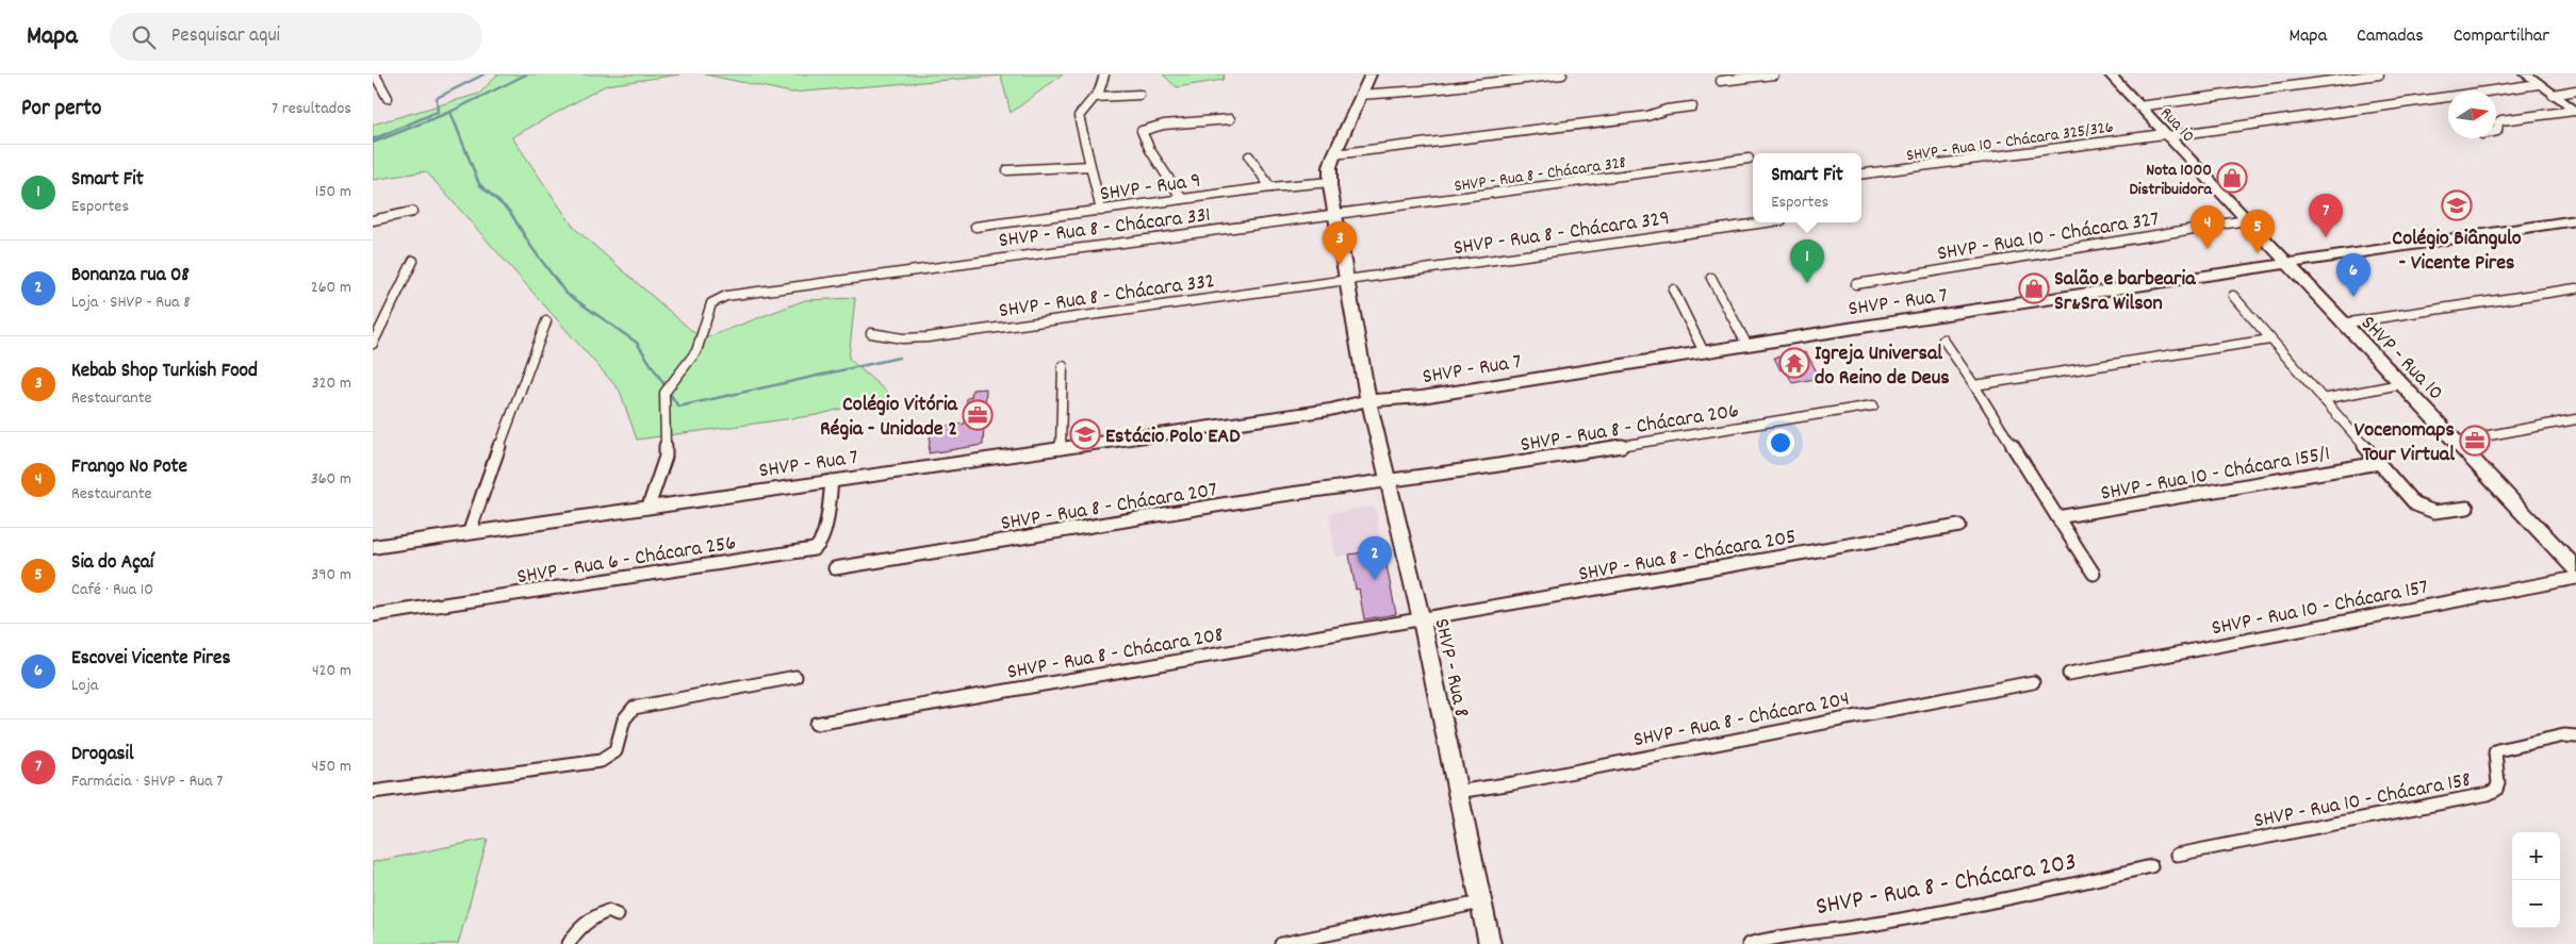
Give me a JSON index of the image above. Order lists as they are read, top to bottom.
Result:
{
  "streets": {
    "street": [
      "Rua 10",
      "SHVP - Rua 10 - Chácara 325/326",
      "SHVP - Rua 8 - Chácara 328",
      "SHVP - Rua 9",
      "SHVP - Rua 8 - Chácara 331",
      "SHVP - Rua 8 - Chácara 329",
      "SHVP - Rua 10 - Chácara 327",
      "SHVP - Rua 8 - Chácara 332",
      "SHVP - Rua 7",
      "SHVP - Rua 10",
      "SHVP - Rua 8 - Chácara 206",
      "SHVP - Rua 10 - Chácara 155/1",
      "SHVP - Rua 8 - Chácara 207",
      "SHVP - Rua 8 - Chácara 205",
      "SHVP - Rua 6 - Chácara 256",
      "SHVP - Rua 10 - Chácara 157",
      "SHVP - Rua 8 - Chácara 208",
      "SHVP - Rua 8",
      "SHVP - Rua 8 - Chácara 204",
      "SHVP - Rua 10 - Chácara 158",
      "SHVP - Rua 8 - Chácara 203"
    ]
  },
  "crossings": [
    ["Rua 10", "SHVP - Rua 10 - Chácara 325/326"],
    ["Rua 10", "SHVP - Rua 10 - Chácara 327"],
    ["Rua 10", "SHVP - Rua 7"],
    ["Rua 10", "SHVP - Rua 10"],
    ["SHVP - Rua 8 - Chácara 328", "SHVP - Rua 8 - Chácara 331"],
    ["SHVP - Rua 8 - Chácara 328", "SHVP - Rua 8"],
    ["SHVP - Rua 9", "SHVP - Rua 8"],
    ["SHVP - Rua 8 - Chácara 331", "SHVP - Rua 7"],
    ["SHVP - Rua 8 - Chácara 331", "SHVP - Rua 8"],
    ["SHVP - Rua 8 - Chácara 329", "SHVP - Rua 8 - Chácara 332"],
    ["SHVP - Rua 8 - Chácara 329", "SHVP - Rua 8"],
    ["SHVP - Rua 8 - Chácara 332", "SHVP - Rua 8"],
    ["SHVP - Rua 7", "SHVP - Rua 10"],
    ["SHVP - Rua 7", "SHVP - Rua 6 - Chácara 256"],
    ["SHVP - Rua 7", "SHVP - Rua 8"],
    ["SHVP - Rua 8 - Chácara 206", "SHVP - Rua 8 - Chácara 207"],
    ["SHVP - Rua 8 - Chácara 206", "SHVP - Rua 8"],
    ["SHVP - Rua 8 - Chácara 207", "SHVP - Rua 8"],
    ["SHVP - Rua 8 - Chácara 205", "SHVP - Rua 8 - Chácara 208"],
    ["SHVP - Rua 8 - Chácara 205", "SHVP - Rua 8"],
    ["SHVP - Rua 8 - Chácara 208", "SHVP - Rua 8"],
    ["SHVP - Rua 8", "SHVP - Rua 8 - Chácara 204"]
  ],
  "places": {
    "shop": ["Nota 1000 Distribuidora", "Salão e barbearia Sr&Sra Wilson"],
    "school or university": ["Colégio Biângulo - Vicente Pires", "Estácio Polo EAD"],
    "temple": ["Igreja Universal do Reino de Deus"],
    "office": ["Colégio Vitória Régia - Unidade 2", "Vocenomaps Tour Virtual"]
  },
  "north": "right",
  "page": {
    "header": "Mapa",
    "search": "Pesquisar aqui",
    "nav": ["Mapa", "Camadas", "Compartilhar"],
    "heading": ["Por perto", "7 resultados"],
    "list": [
      {
        "mark": "1",
        "name": "Smart Fit",
        "note": "Esportes",
        "value": "150 m"
      },
      {
        "mark": "2",
        "name": "Bonanza rua 08",
        "note": "Loja · SHVP - Rua 8",
        "value": "260 m"
      },
      {
        "mark": "3",
        "name": "Kebab Shop Turkish Food",
        "note": "Restaurante",
        "value": "320 m"
      },
      {
        "mark": "4",
        "name": "Frango No Pote",
        "note": "Restaurante",
        "value": "360 m"
      },
      {
        "mark": "5",
        "name": "Sia do Açaí",
        "note": "Café · Rua 10",
        "value": "390 m"
      },
      {
        "mark": "6",
        "name": "Escovei Vicente Pires",
        "note": "Loja",
        "value": "420 m"
      },
      {
        "mark": "7",
        "name": "Drogasil",
        "note": "Farmácia · SHVP - Rua 7",
        "value": "450 m"
      }
    ],
    "popup": ["Smart Fit", "Esportes"],
    "pins": [
      "7",
      "4",
      "5",
      "3",
      "1",
      "6",
      "2"
    ],
    "map_buttons": ["+", "−"]
  }
}
